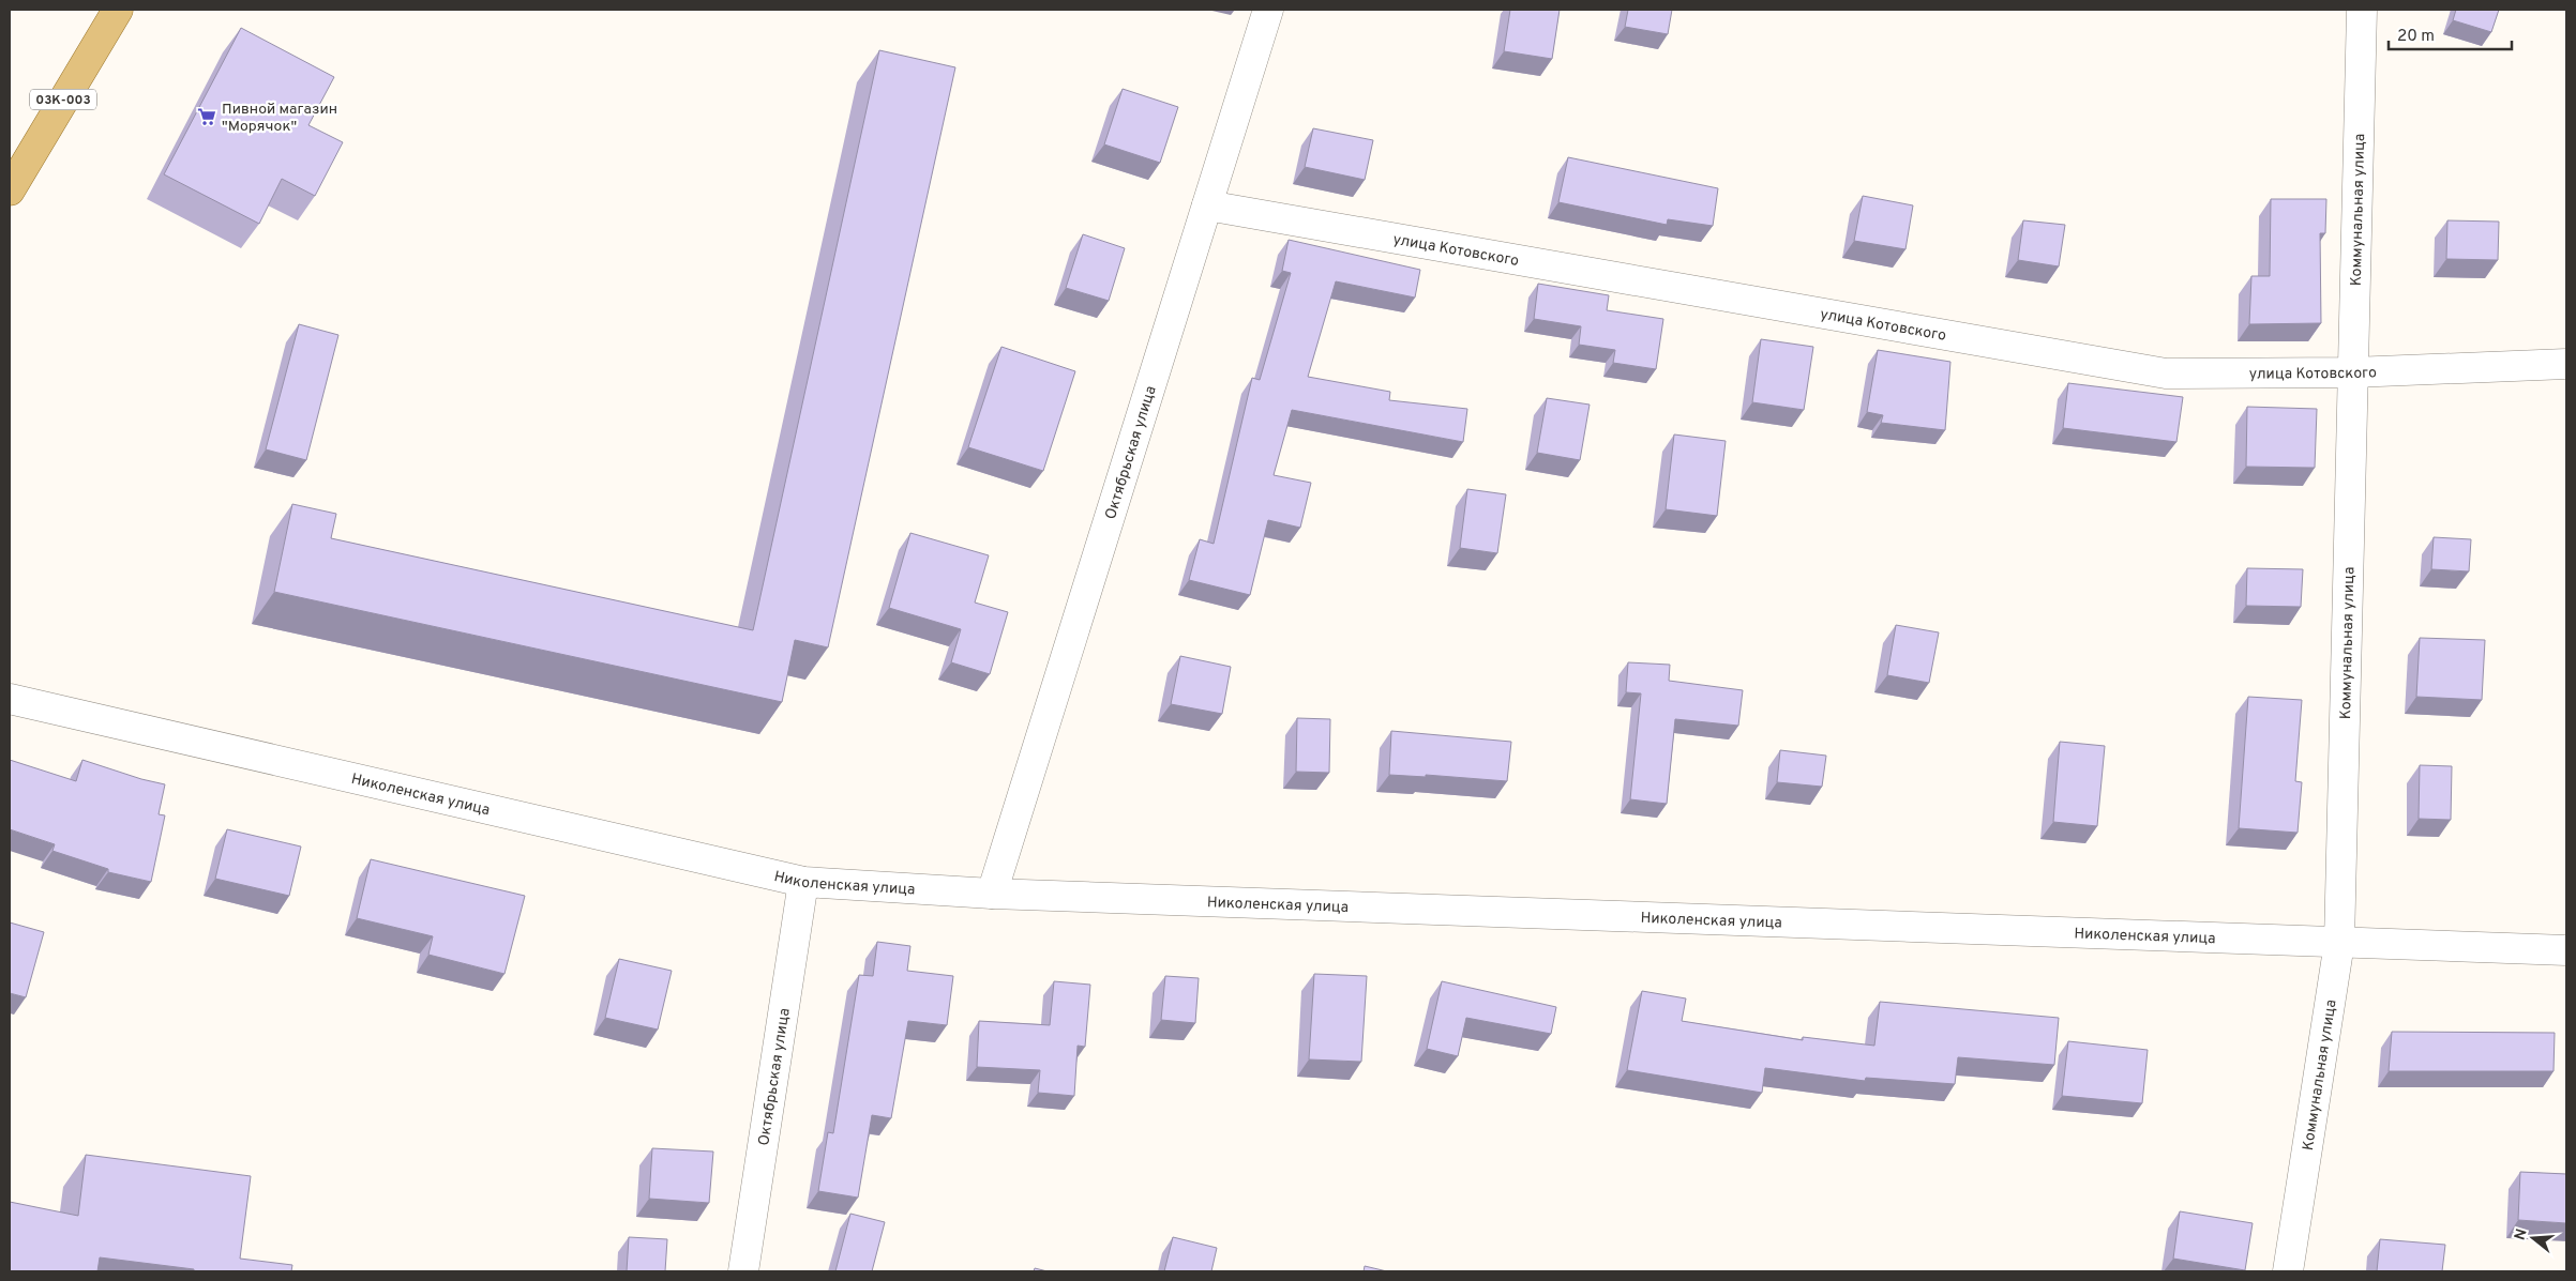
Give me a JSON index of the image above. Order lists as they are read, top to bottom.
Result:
{
  "streets": {
    "main road": ["03К-003"],
    "street": [
      "Коммунальная улица",
      "улица Котовского",
      "Октябрьская улица",
      "Николенская улица"
    ]
  },
  "crossings": [
    ["Коммунальная улица", "улица Котовского"],
    ["Коммунальная улица", "Николенская улица"],
    ["улица Котовского", "Октябрьская улица"],
    ["Октябрьская улица", "Николенская улица"]
  ],
  "places": {
    "supermarket": ["Пивной магазин \"Морячок\""]
  },
  "scale_bar": "20 m",
  "north": "left"
}
